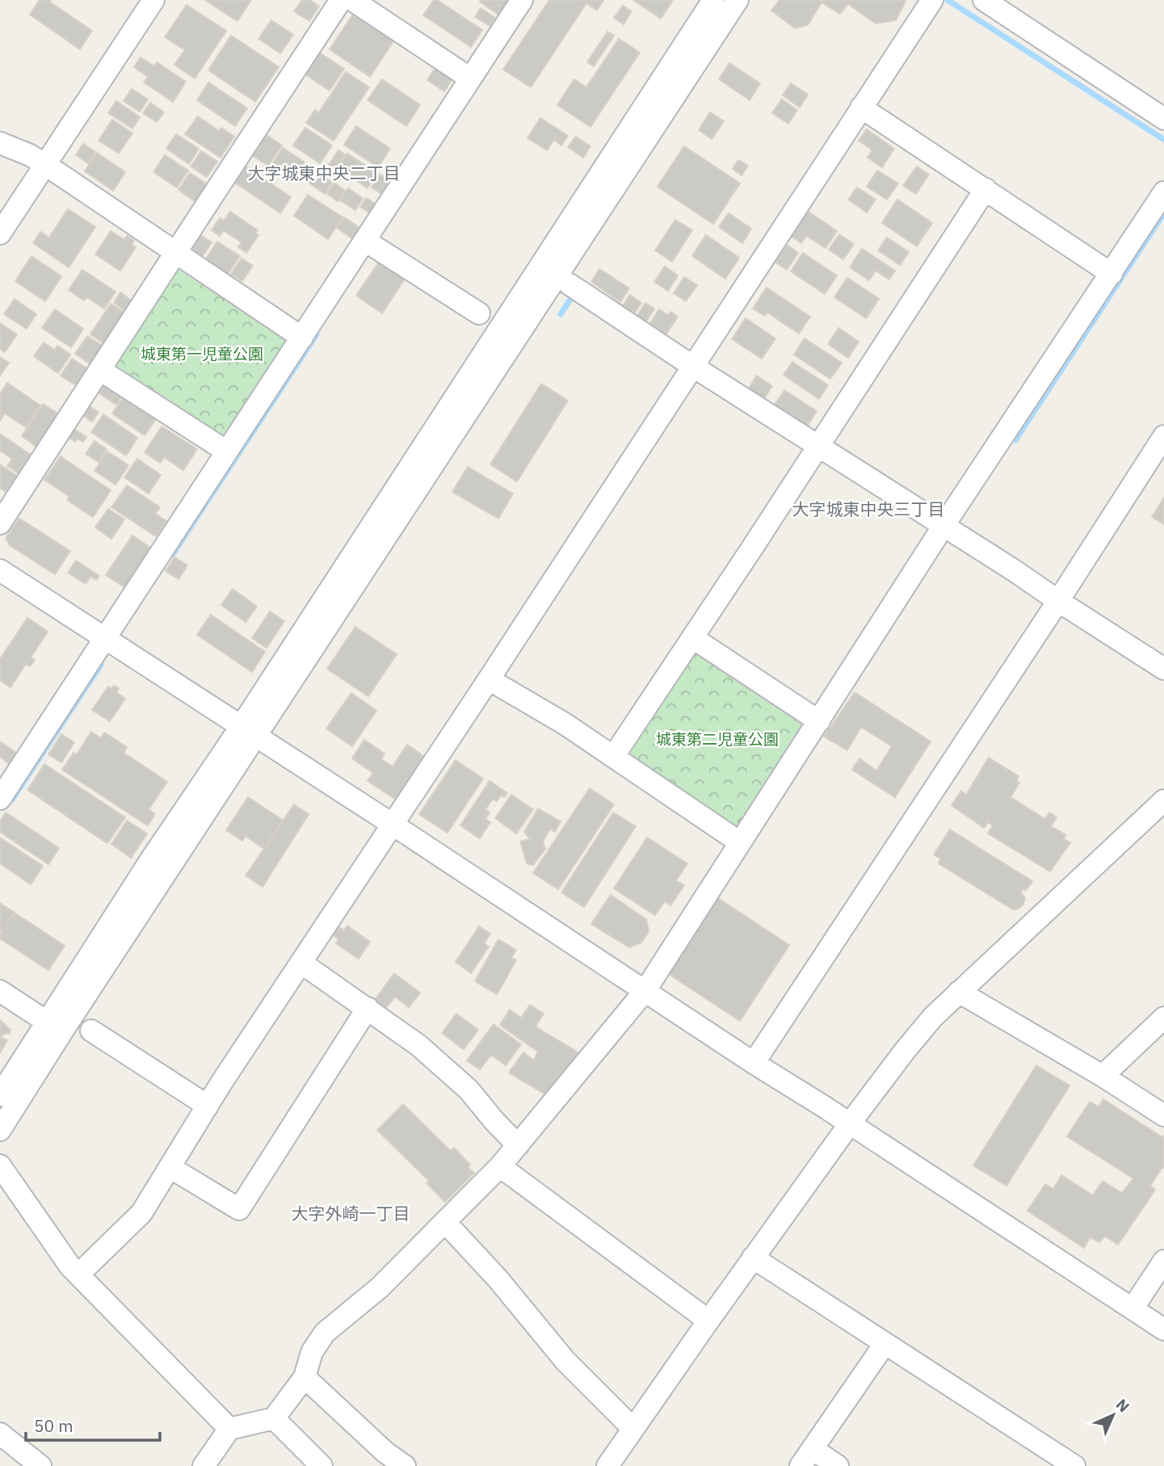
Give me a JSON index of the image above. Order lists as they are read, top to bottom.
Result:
{
  "districts": ["大字城東中央二丁目", "大字城東中央三丁目", "大字外崎一丁目"],
  "parks": ["城東第一児童公園", "城東第二児童公園"],
  "scale_bar": "50 m",
  "north": "top right"
}
